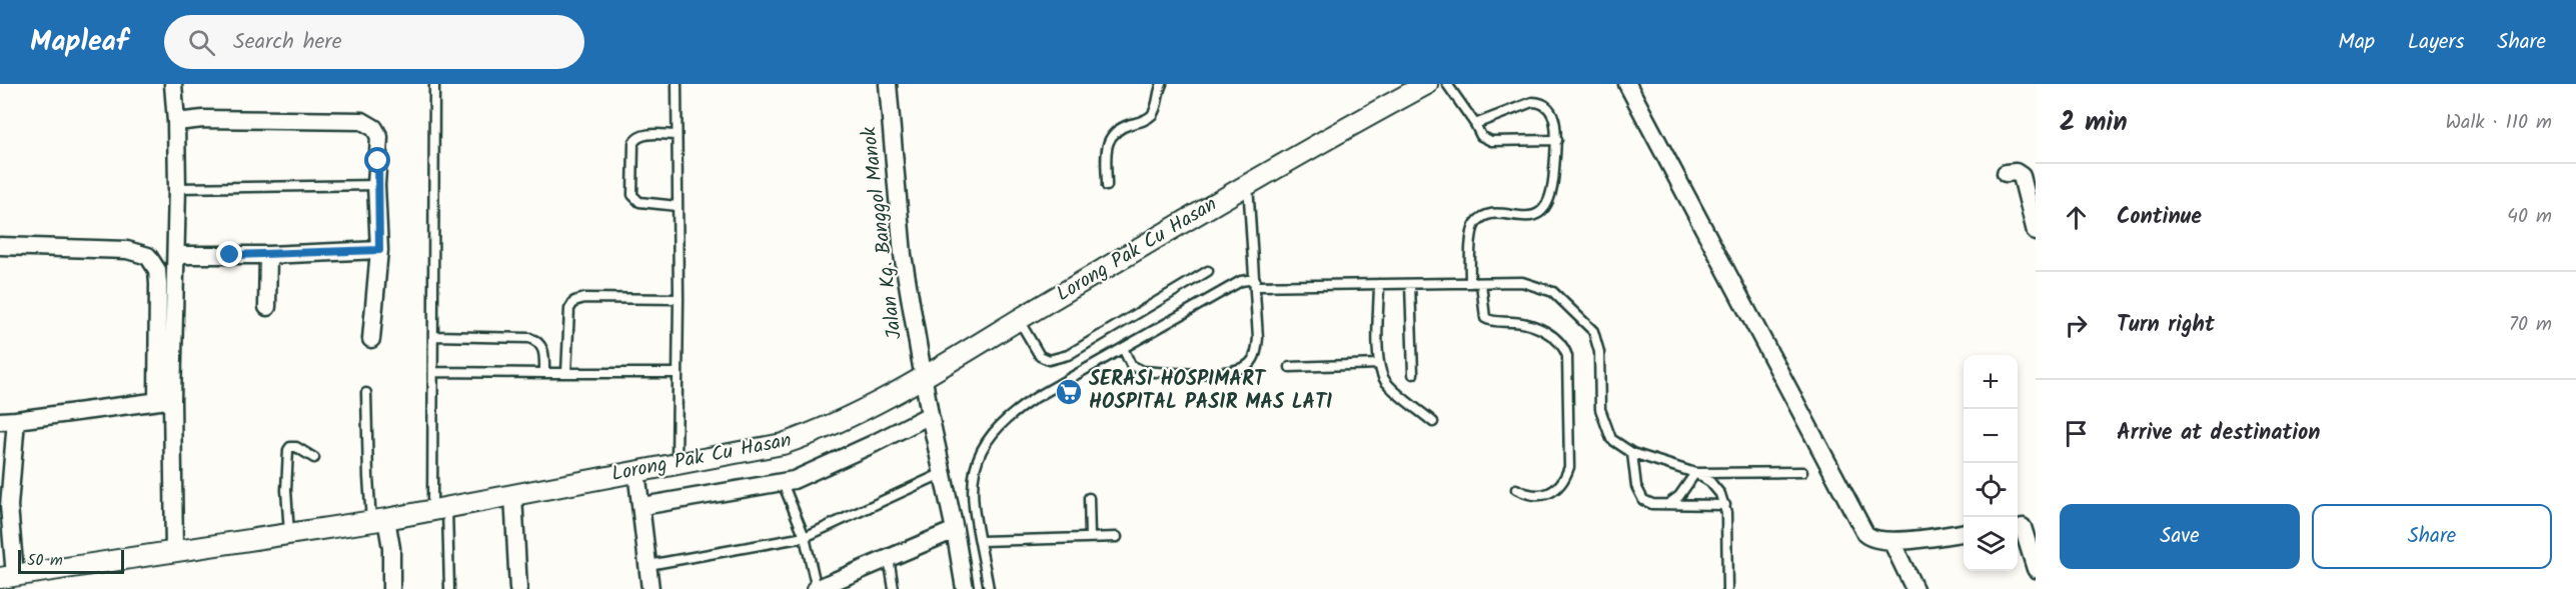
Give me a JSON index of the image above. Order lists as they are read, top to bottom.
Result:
{
  "streets": {
    "street": ["Jalan Kg. Banggol Manok", "Lorong Pak Cu Hasan"]
  },
  "crossings": [
    ["Jalan Kg. Banggol Manok", "Lorong Pak Cu Hasan"]
  ],
  "places": {
    "supermarket": ["SERASI HOSPIMART HOSPITAL PASIR MAS LATI"]
  },
  "scale_bar": "50 m",
  "page": {
    "header": "Mapleaf",
    "search": "Search here",
    "nav": ["Map", "Layers", "Share"],
    "heading": ["2 min", "Walk · 110 m"],
    "list": [
      ["Continue", "40 m"],
      ["Turn right", "70 m"],
      "Arrive at destination"
    ],
    "map_buttons": ["+", "−"],
    "buttons": ["Save", "Share"],
    "scale": "50 m"
  }
}
